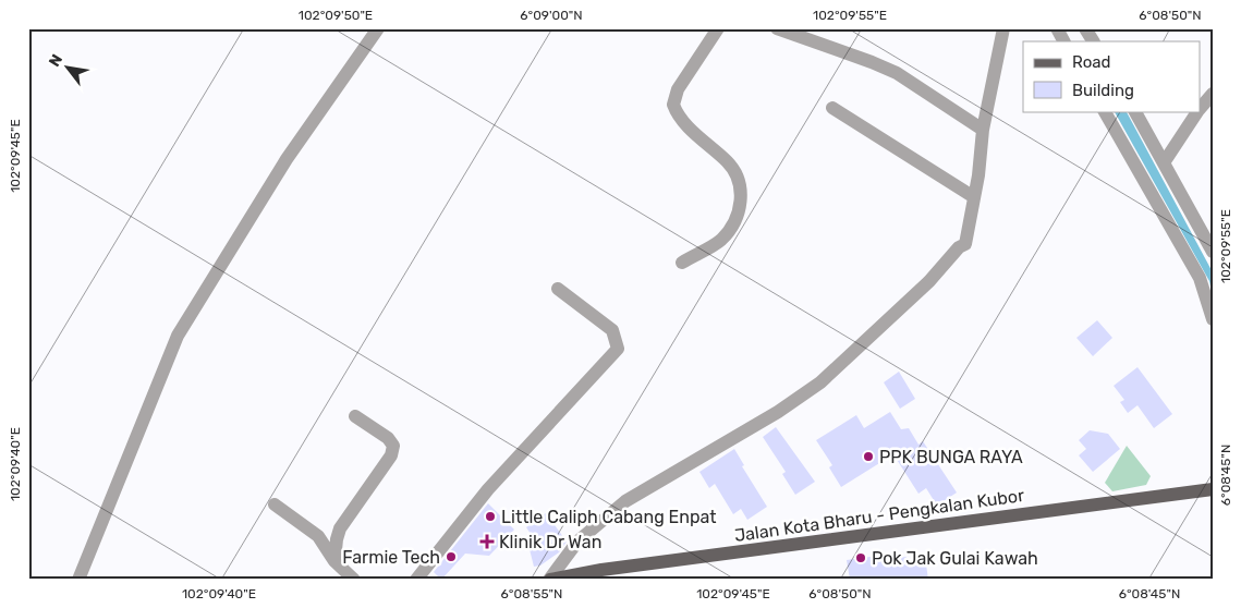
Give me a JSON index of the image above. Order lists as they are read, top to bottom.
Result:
{
  "streets": {
    "main road": ["Jalan Kota Bharu - Pengkalan Kubor"]
  },
  "places": {
    "other": [
      "PPK BUNGA RAYA",
      "Little Caliph Cabang Enpat",
      "Farmie Tech",
      "Pok Jak Gulai Kawah"
    ],
    "health": ["Klinik Dr Wan"]
  },
  "legend": ["Road", "Building"],
  "north": "top left",
  "coordinates": [
    "102°09'50\"E",
    "6°09'00\"N",
    "102°09'55\"E",
    "6°08'50\"N",
    "102°09'45\"E",
    "102°09'40\"E",
    "6°08'45\"N",
    "6°08'55\"N"
  ]
}
